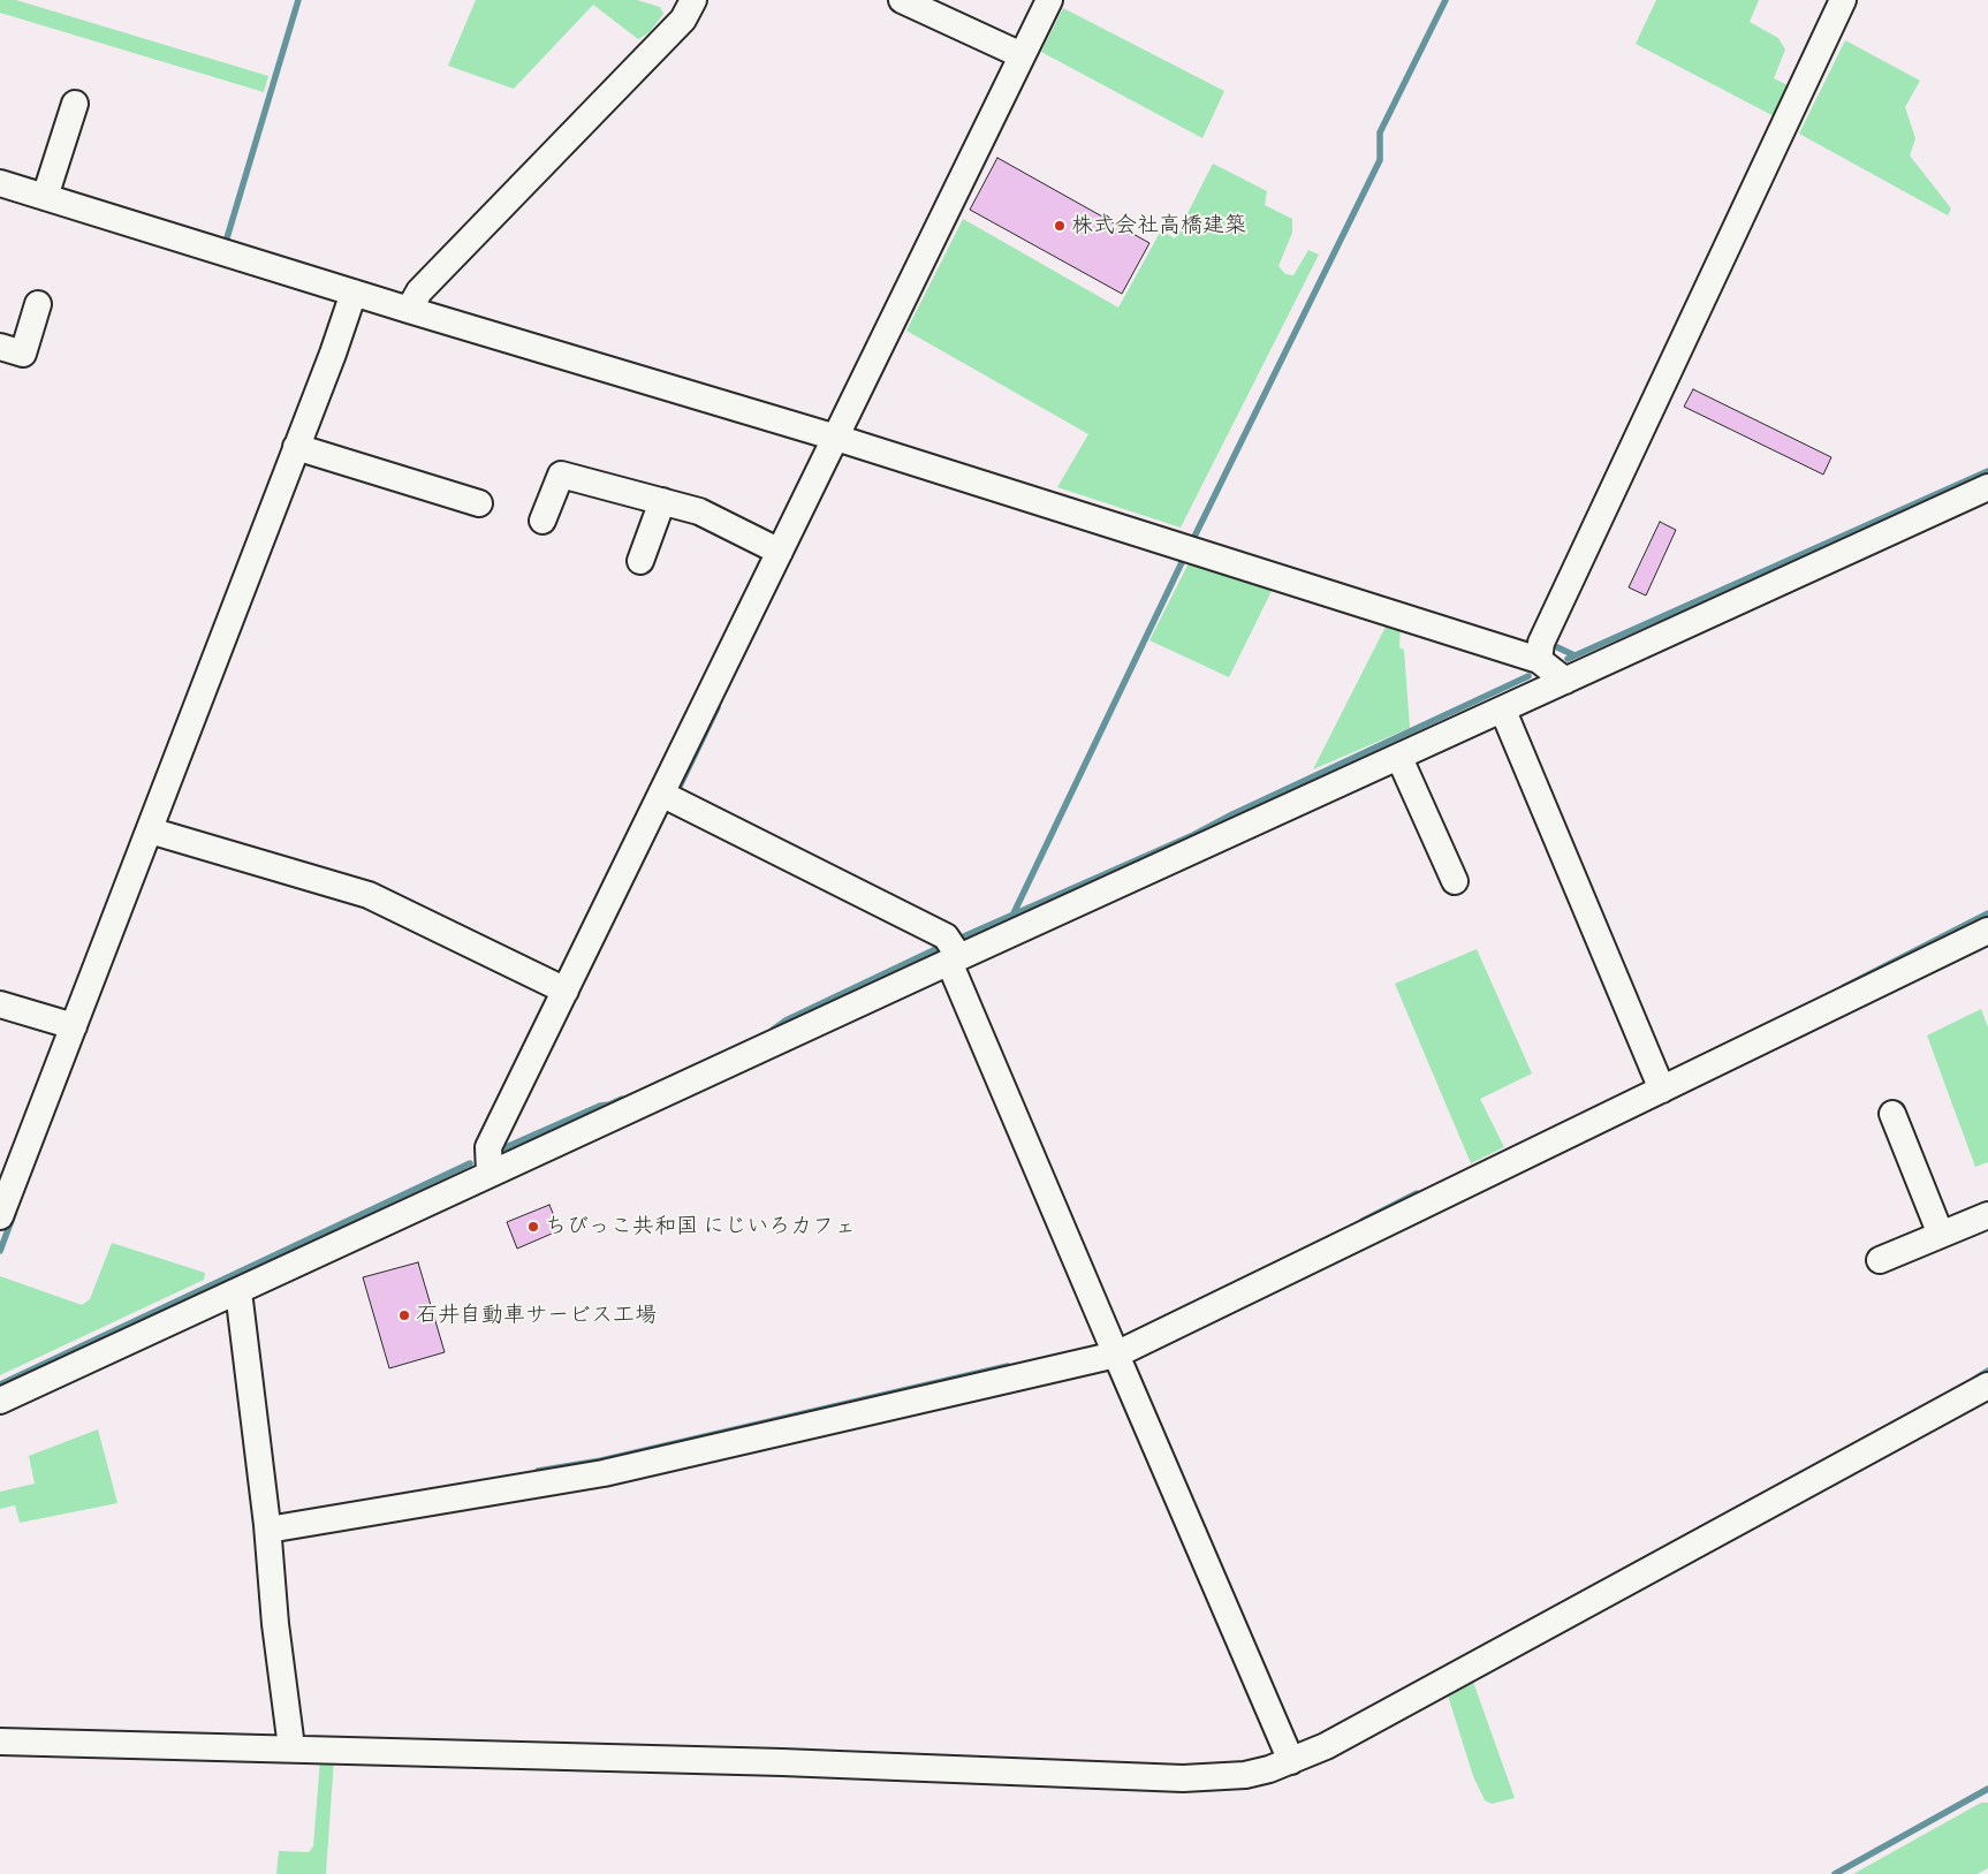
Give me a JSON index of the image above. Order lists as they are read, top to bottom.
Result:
{
  "places": ["株式会社高橋建築", "ちびっこ共和国 にじいろカフェ", "石井自動車サービス工場"]
}
